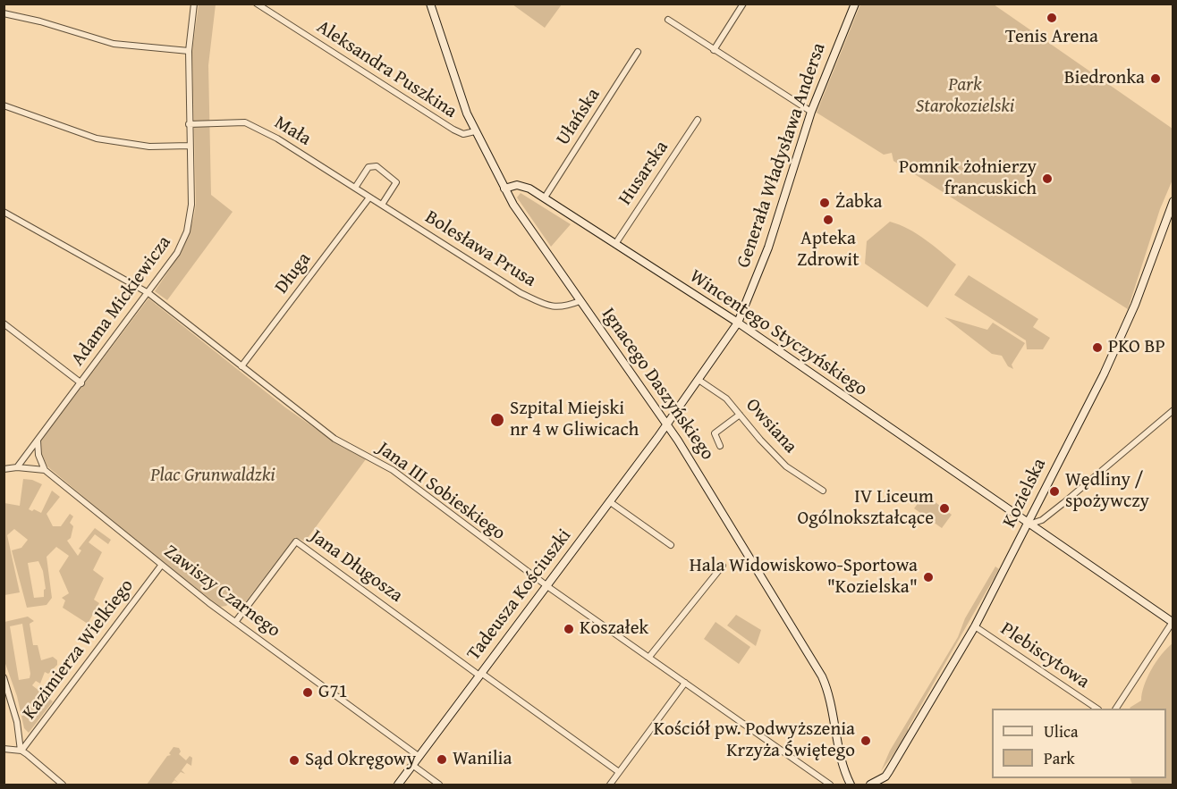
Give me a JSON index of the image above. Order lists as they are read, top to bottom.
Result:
{
  "streets": {
    "street": [
      "Aleksandra Puszkina",
      "Ułańska",
      "Mała",
      "Generała Władysława Andersa",
      "Husarska",
      "Bolesława Prusa",
      "Długa",
      "Adama Mickiewicza",
      "Wincentego Styczyńskiego",
      "Ignacego Daszyńskiego",
      "Owsiana",
      "Jana III Sobieskiego",
      "Kozielska",
      "Jana Długosza",
      "Zawiszy Czarnego",
      "Tadeusza Kościuszki",
      "Kazimierza Wielkiego",
      "Plebiscytowa"
    ]
  },
  "crossings": [
    ["Aleksandra Puszkina", "Ignacego Daszyńskiego"],
    ["Ułańska", "Wincentego Styczyńskiego"],
    ["Mała", "Bolesława Prusa"],
    ["Mała", "Długa"],
    ["Mała", "Adama Mickiewicza"],
    ["Generała Władysława Andersa", "Wincentego Styczyńskiego"],
    ["Generała Władysława Andersa", "Ignacego Daszyńskiego"],
    ["Generała Władysława Andersa", "Owsiana"],
    ["Generała Władysława Andersa", "Tadeusza Kościuszki"],
    ["Husarska", "Wincentego Styczyńskiego"],
    ["Bolesława Prusa", "Długa"],
    ["Bolesława Prusa", "Ignacego Daszyńskiego"],
    ["Długa", "Jana III Sobieskiego"],
    ["Adama Mickiewicza", "Jana III Sobieskiego"],
    ["Wincentego Styczyńskiego", "Ignacego Daszyńskiego"],
    ["Wincentego Styczyńskiego", "Kozielska"],
    ["Ignacego Daszyńskiego", "Tadeusza Kościuszki"],
    ["Jana III Sobieskiego", "Tadeusza Kościuszki"],
    ["Kozielska", "Plebiscytowa"],
    ["Jana Długosza", "Zawiszy Czarnego"],
    ["Jana Długosza", "Tadeusza Kościuszki"],
    ["Zawiszy Czarnego", "Tadeusza Kościuszki"],
    ["Zawiszy Czarnego", "Kazimierza Wielkiego"]
  ],
  "parks": ["Park Starokozielski", "Plac Grunwaldzki"],
  "places": [
    "Tenis Arena",
    "Biedronka",
    "Pomnik żołnierzy francuskich",
    "Żabka",
    "Apteka Zdrowit",
    "PKO BP",
    "Szpital Miejski nr 4 w Gliwicach",
    "Wędliny / spożywczy",
    "IV Liceum Ogólnokształcące",
    "Hala Widowiskowo-Sportowa \"Kozielska\"",
    "Koszałek",
    "G71",
    "Kościół pw. Podwyższenia Krzyża Świętego",
    "Wanilia",
    "Sąd Okręgowy"
  ],
  "legend": ["Ulica", "Park"]
}
